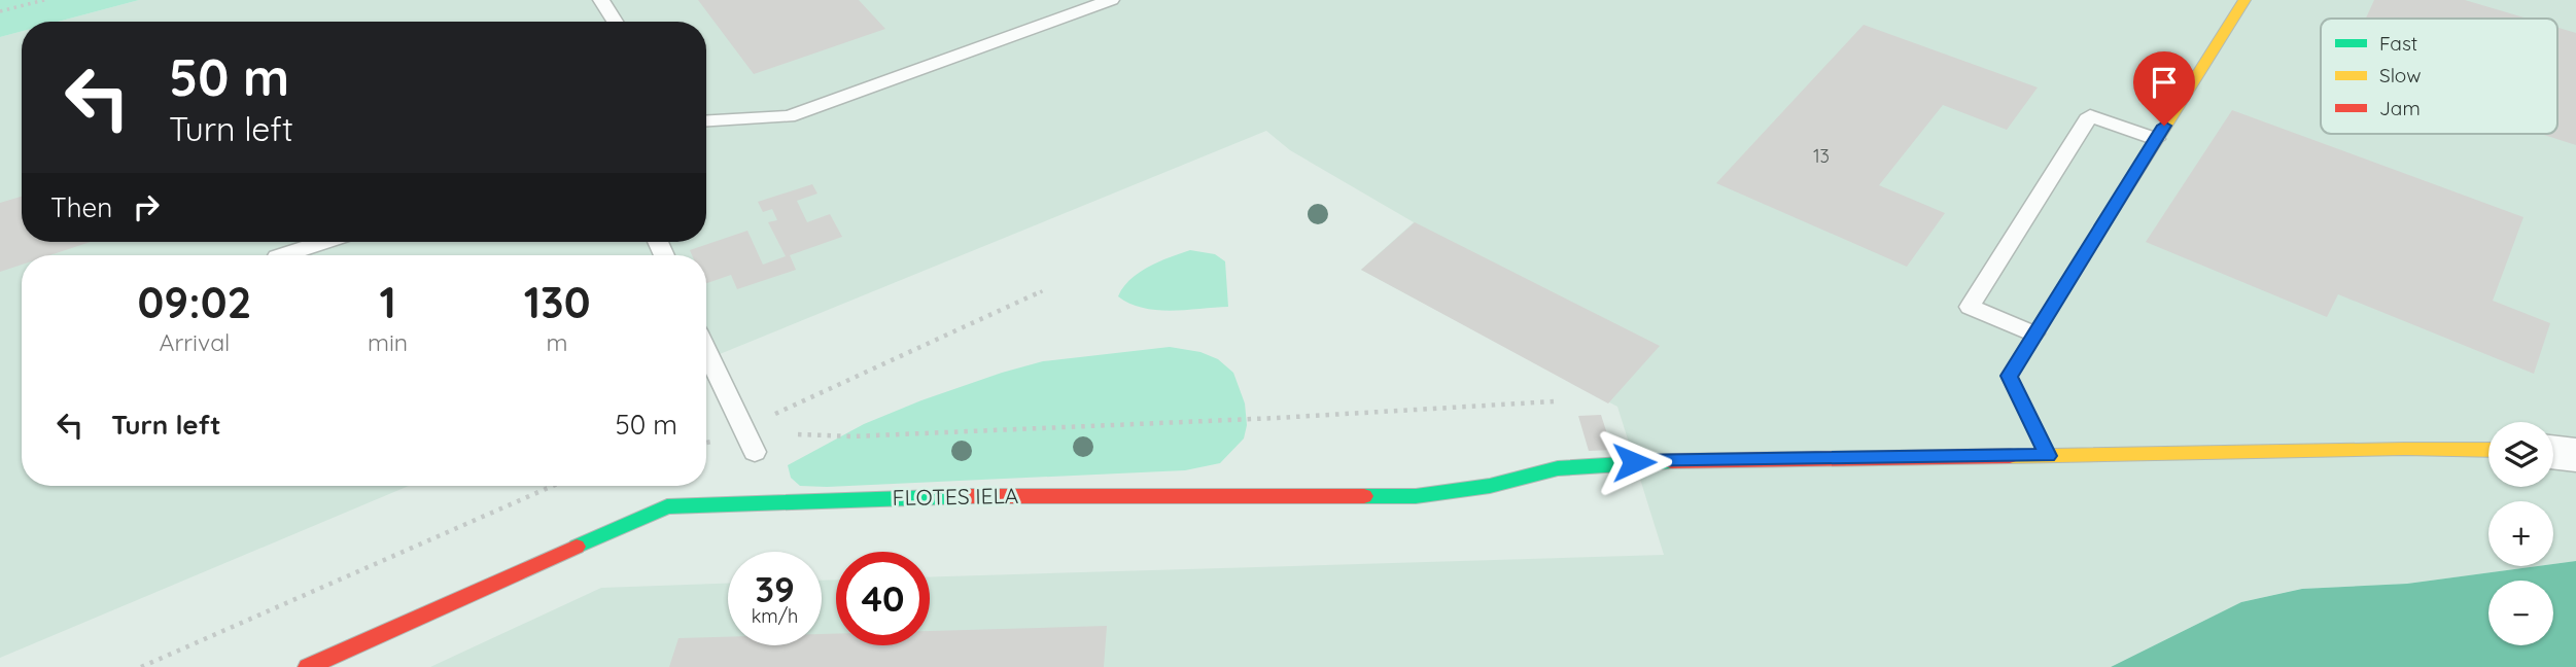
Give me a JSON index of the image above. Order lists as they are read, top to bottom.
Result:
{
  "streets": {
    "street": ["FLOTES IELA"]
  },
  "house_numbers": ["13"],
  "legend": ["Fast", "Slow", "Jam"],
  "page": {
    "turn": ["50 m", "Turn left"],
    "then": "Then",
    "eta": [
      "09:02",
      "Arrival",
      "1",
      "min",
      "130",
      "m"
    ],
    "list": [
      {
        "name": "Turn left",
        "value": "50 m"
      }
    ],
    "map_buttons": ["+", "−"],
    "speed": "39 km/h",
    "limit": "40"
  }
}
